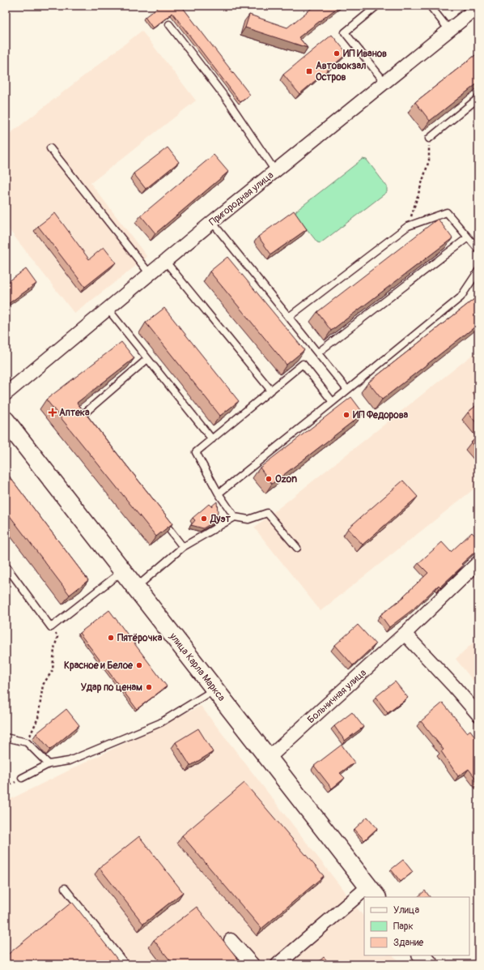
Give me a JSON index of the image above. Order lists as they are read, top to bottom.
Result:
{
  "streets": {
    "main road": ["улица Карла Маркса"],
    "street": ["Пригородная улица", "Больничная улица"]
  },
  "crossings": [
    ["улица Карла Маркса", "Больничная улица"]
  ],
  "places": {
    "other": [
      "ИП Иванов",
      "ИП Федорова",
      "Ozon",
      "Дуэт",
      "Пятёрочка",
      "Красное и Белое",
      "Удар по ценам"
    ],
    "transit": ["Автовокзал Остров"],
    "health": ["Аптека"]
  },
  "legend": ["Улица", "Парк", "Здание"]
}
